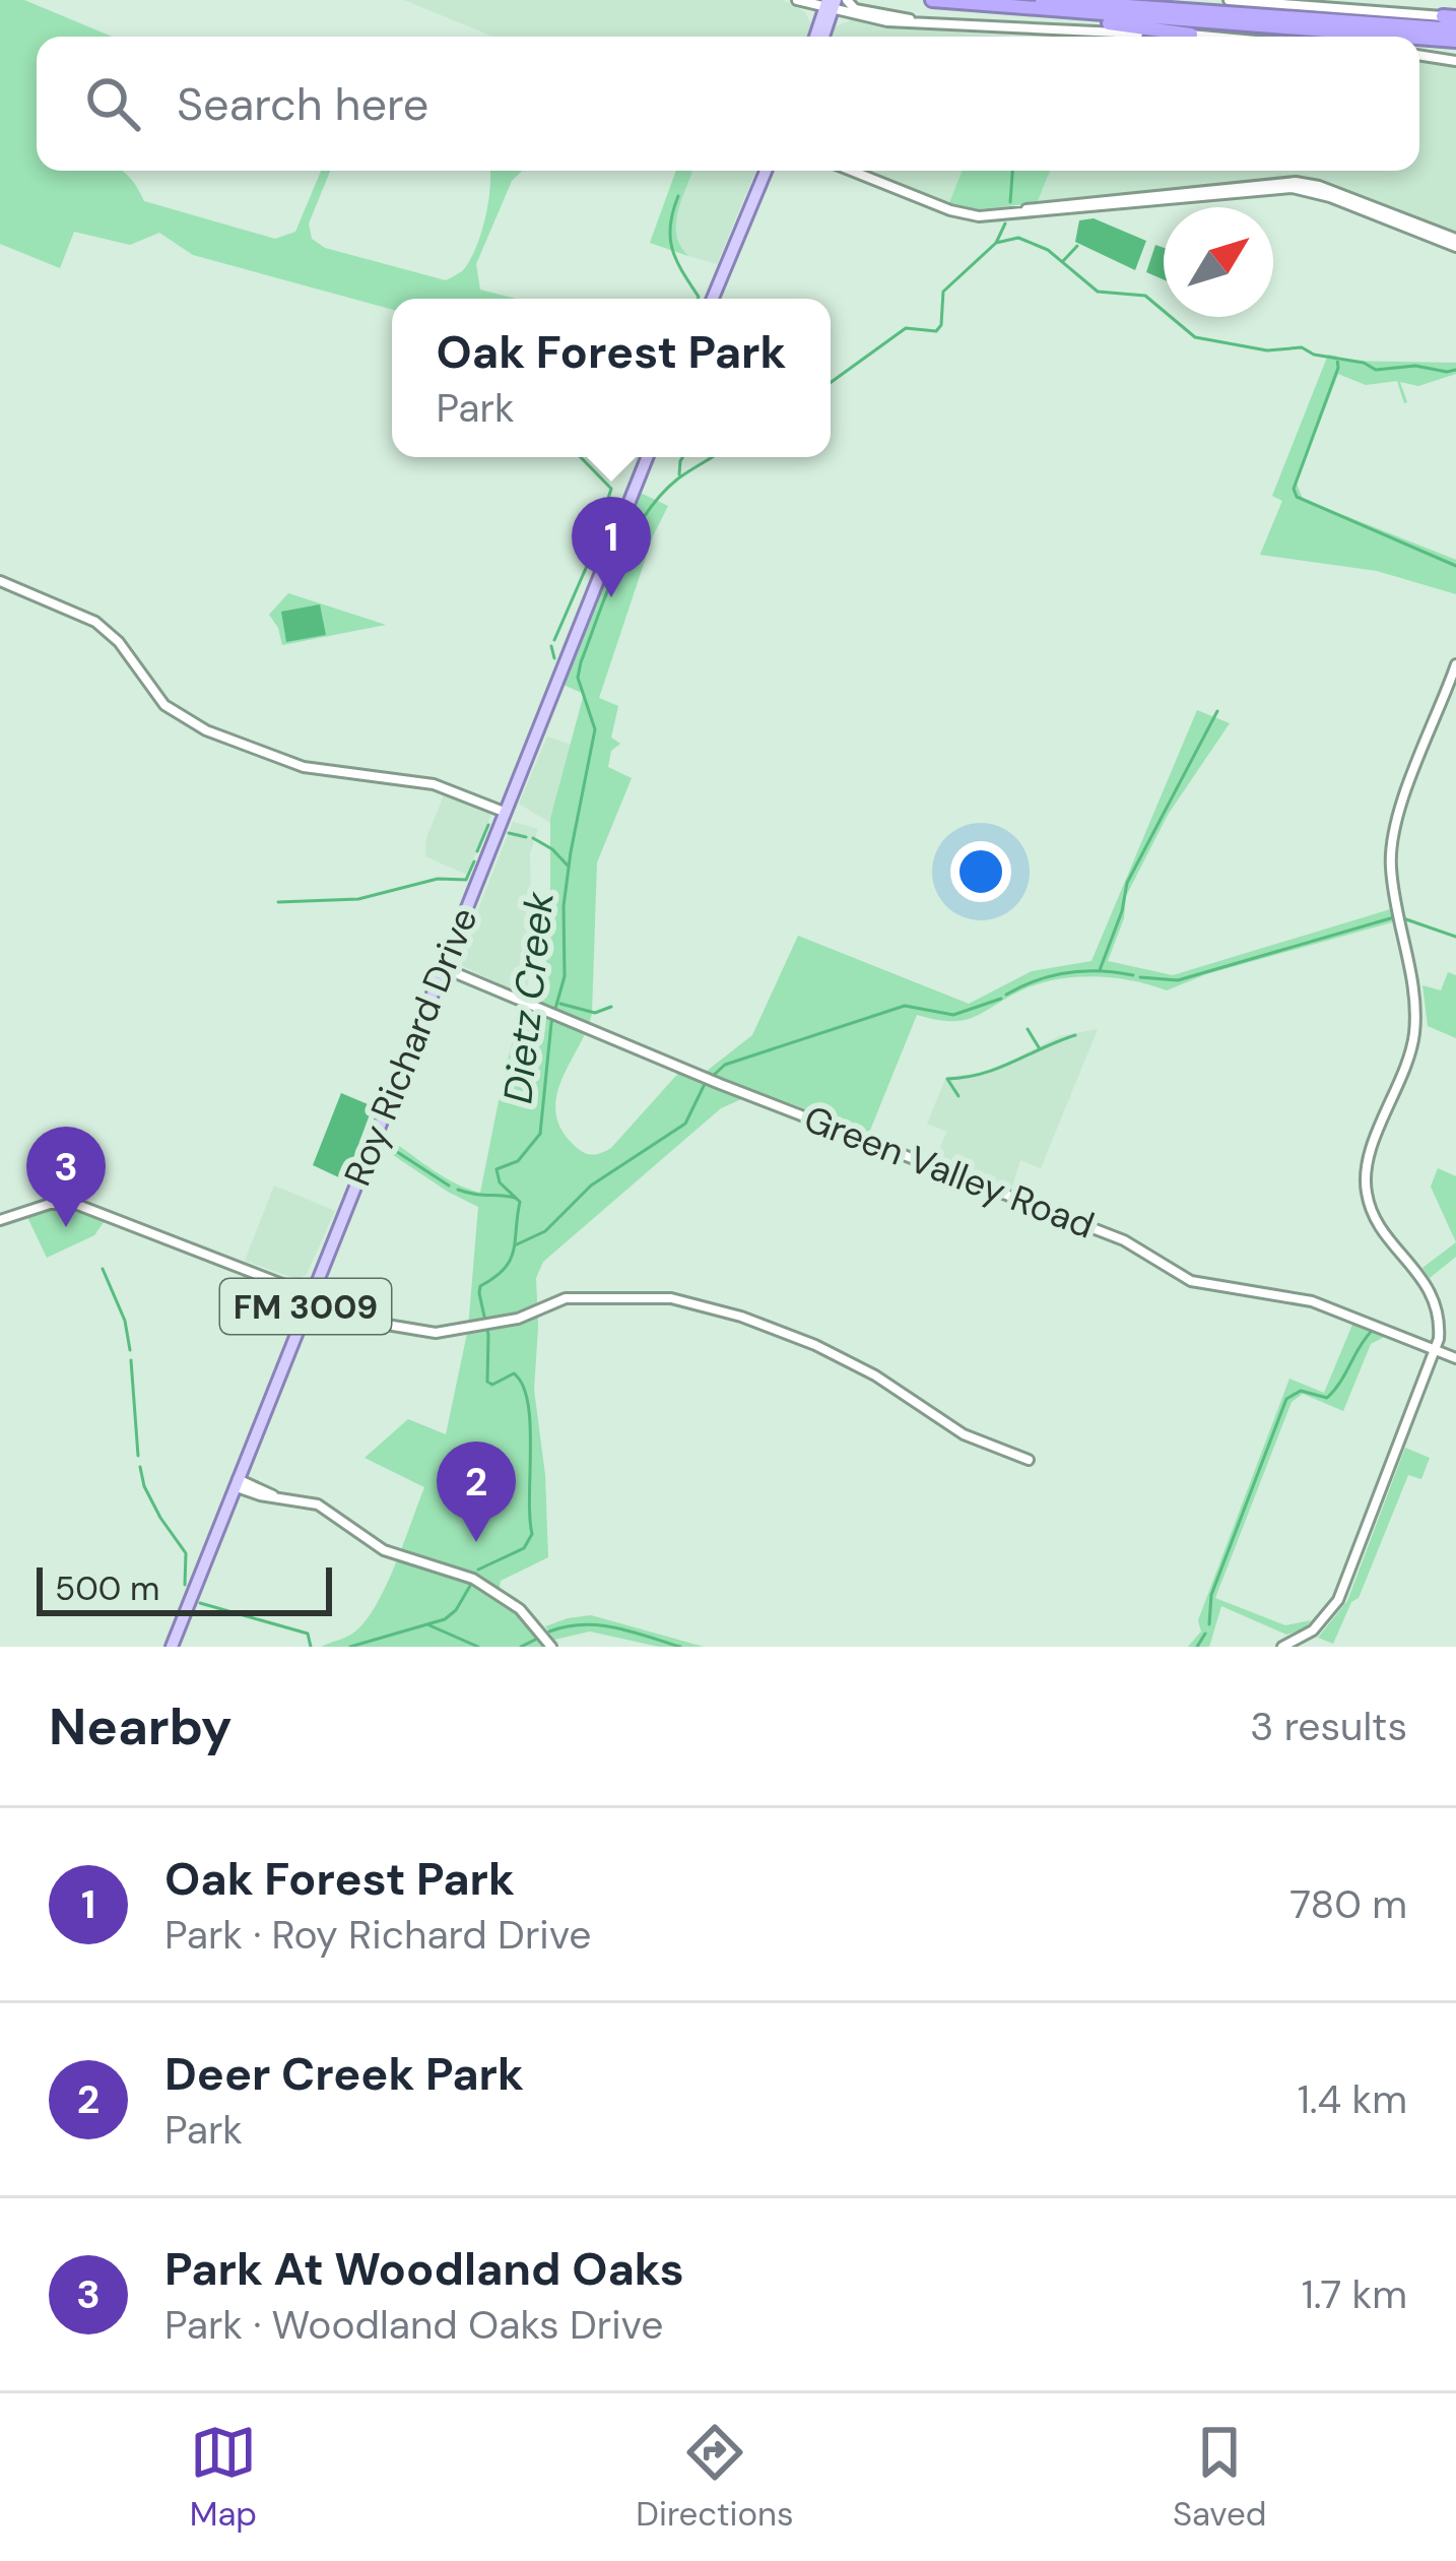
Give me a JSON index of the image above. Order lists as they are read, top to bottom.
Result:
{
  "streets": {
    "main road": ["Roy Richard Drive", "FM 3009"],
    "street": ["Green Valley Road"]
  },
  "crossings": [
    ["Roy Richard Drive", "Green Valley Road"]
  ],
  "water": ["Dietz Creek"],
  "scale_bar": "500 m",
  "north": "top right",
  "page": {
    "search": "Search here",
    "popup": ["Oak Forest Park", "Park"],
    "pins": ["1", "3", "2"],
    "scale": "500 m",
    "heading": ["Nearby", "3 results"],
    "list": [
      {
        "mark": "1",
        "name": "Oak Forest Park",
        "note": "Park · Roy Richard Drive",
        "value": "780 m"
      },
      {
        "mark": "2",
        "name": "Deer Creek Park",
        "note": "Park",
        "value": "1.4 km"
      },
      {
        "mark": "3",
        "name": "Park At Woodland Oaks",
        "note": "Park · Woodland Oaks Drive",
        "value": "1.7 km"
      }
    ],
    "nav": ["Map", "Directions", "Saved"]
  }
}
